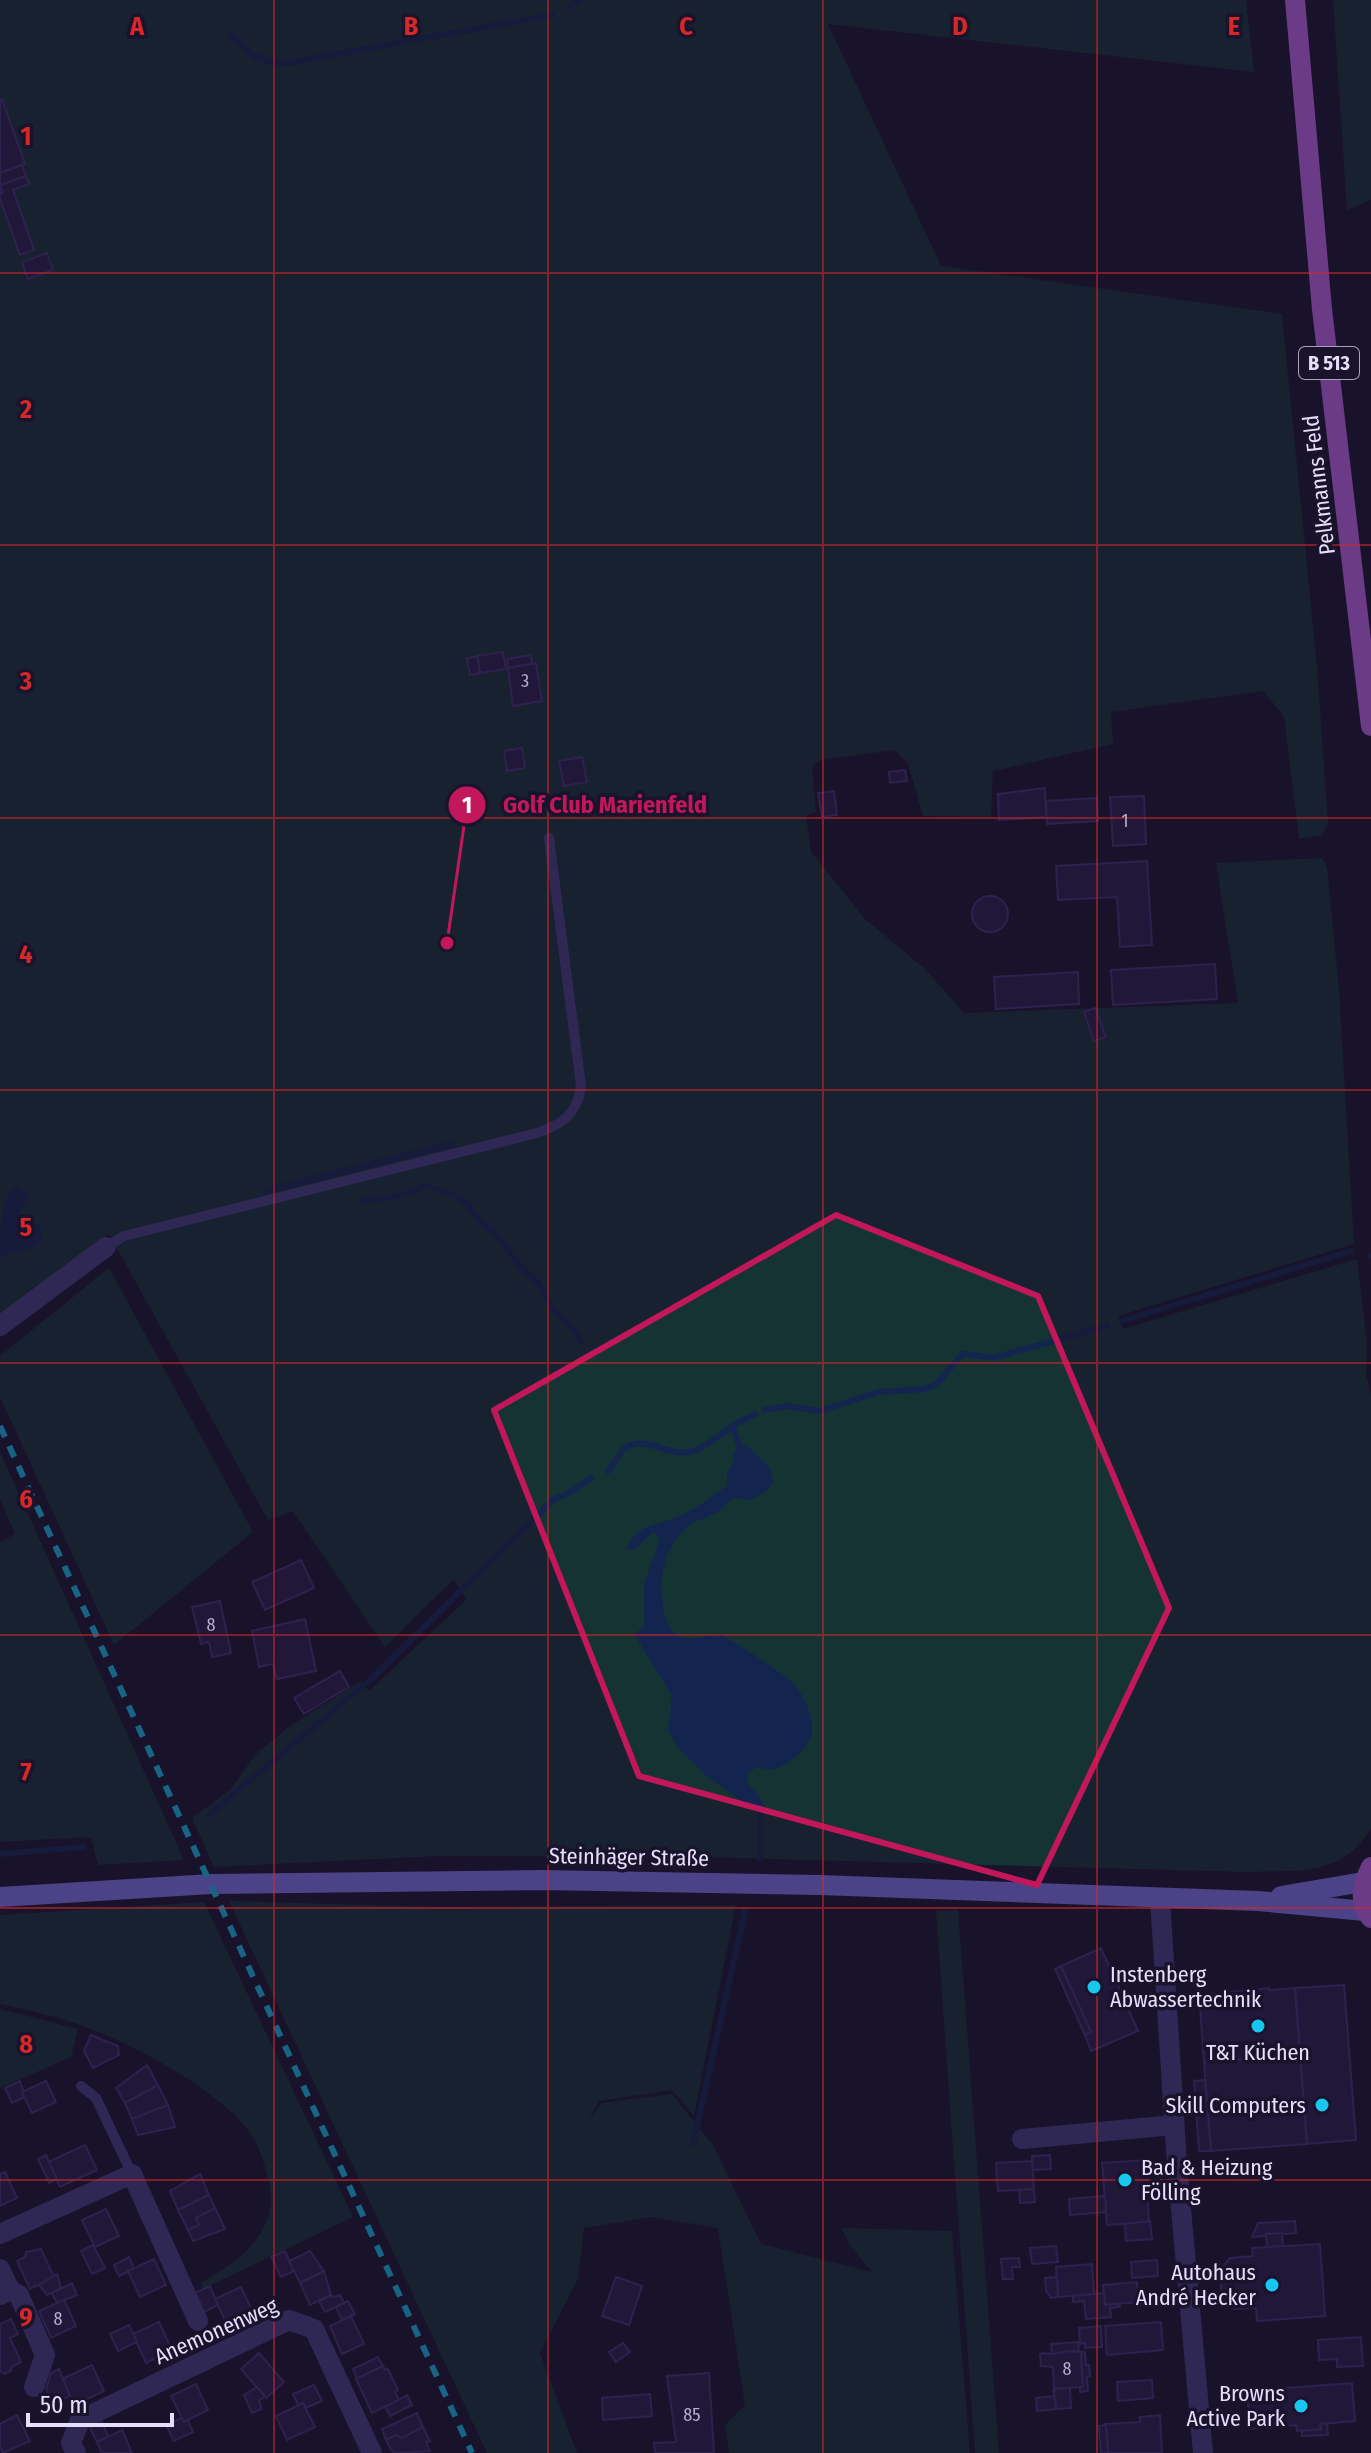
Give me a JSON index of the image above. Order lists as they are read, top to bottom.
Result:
{
  "streets": {
    "main road": ["B 513", "Pelkmanns Feld", "Steinhäger Straße"],
    "street": ["Anemonenweg"]
  },
  "places": [
    "Golf Club Marienfeld",
    "Instenberg Abwassertechnik",
    "T&T Küchen",
    "Skill Computers",
    "Bad & Heizung Fölling",
    "Autohaus André Hecker",
    "Browns Active Park"
  ],
  "house_numbers": [
    "3",
    "1",
    "8",
    "8",
    "8",
    "85"
  ],
  "scale_bar": "50 m",
  "grid": {
    "columns": [
      "A",
      "B",
      "C",
      "D",
      "E"
    ],
    "rows": [
      "1",
      "2",
      "3",
      "4",
      "5",
      "6",
      "7",
      "8",
      "9"
    ]
  }
}
